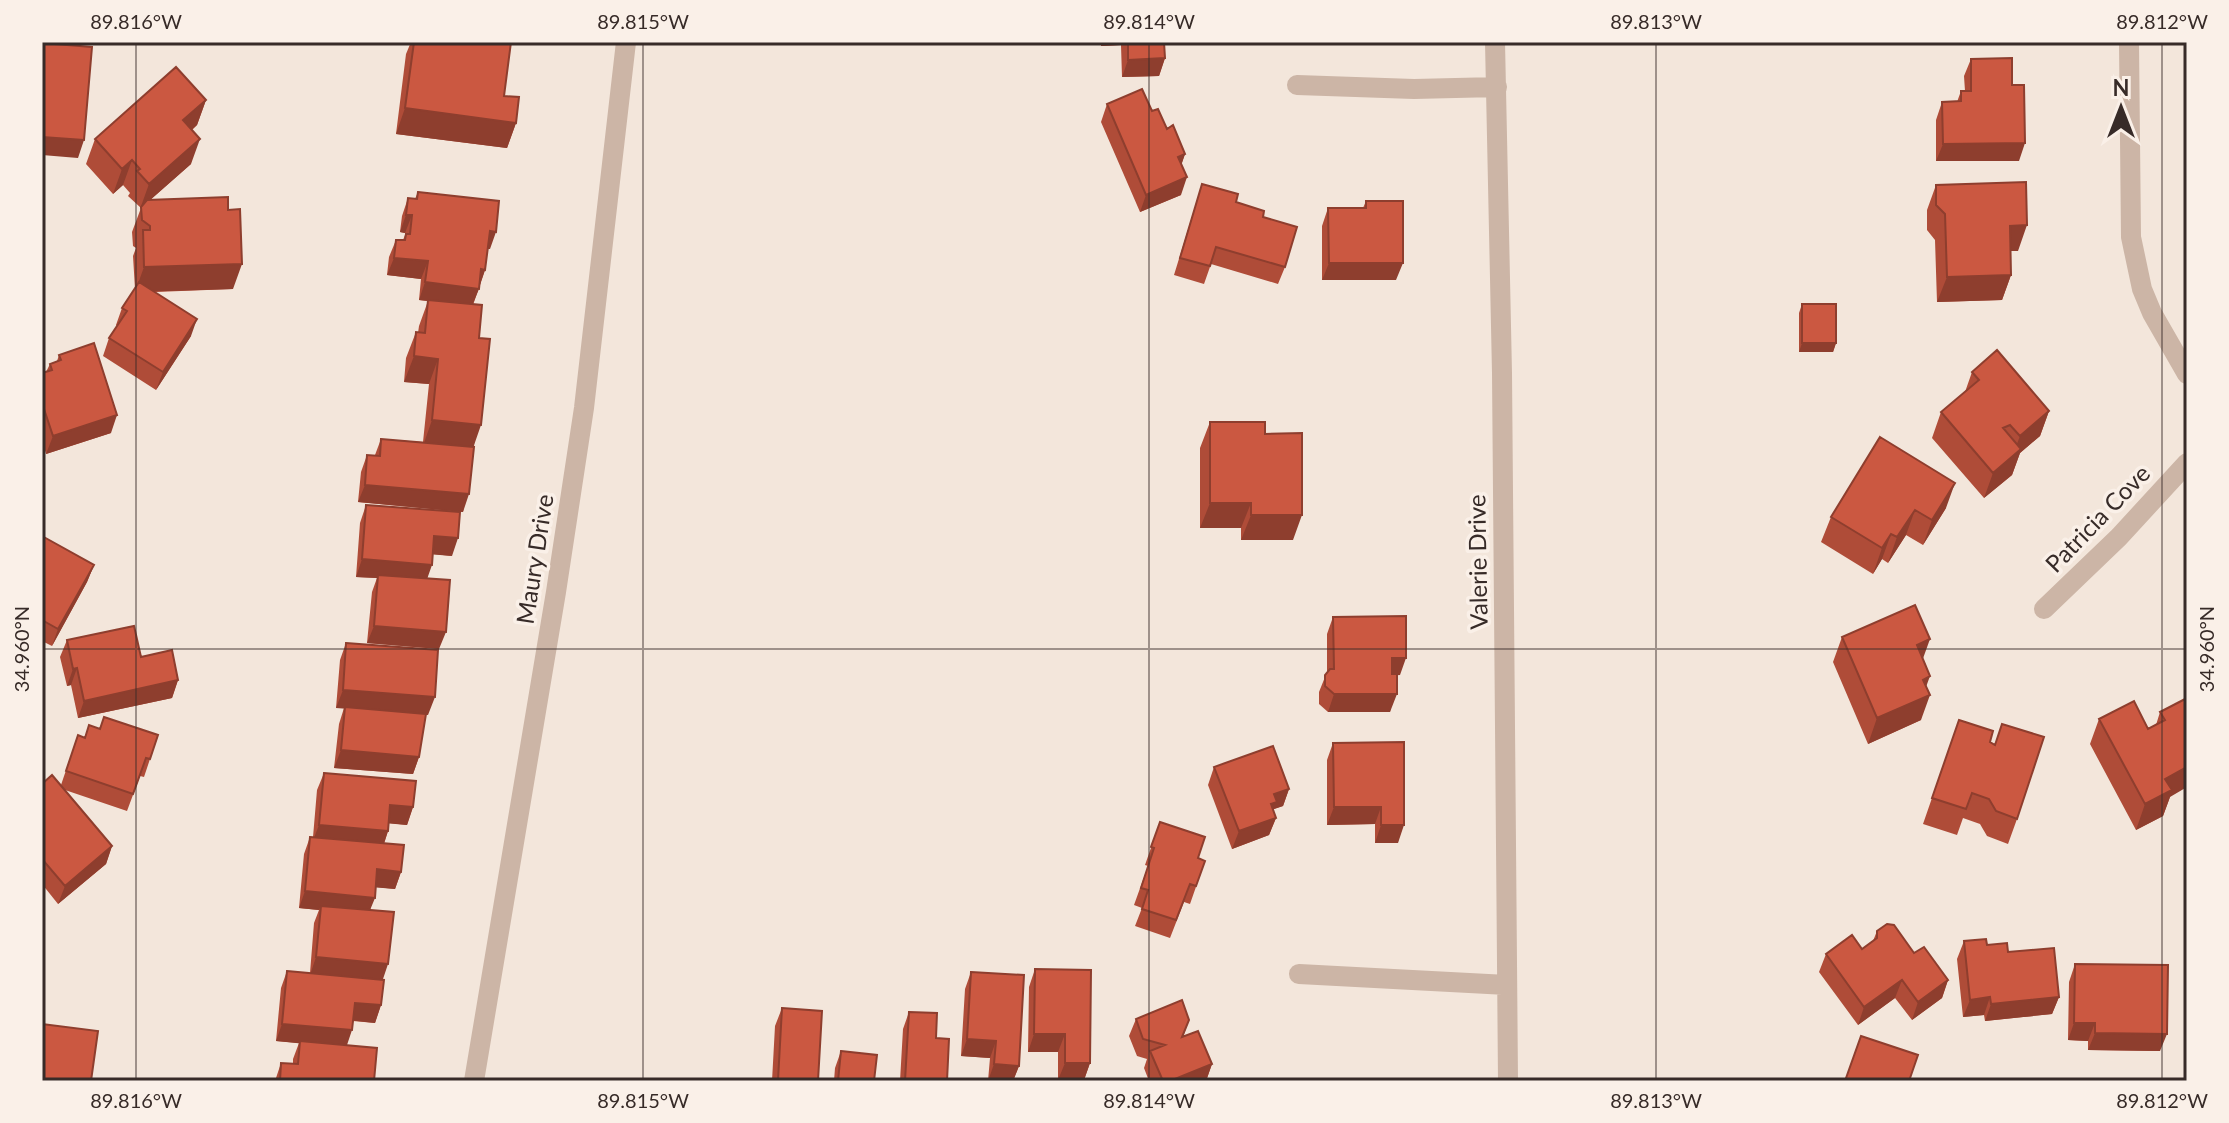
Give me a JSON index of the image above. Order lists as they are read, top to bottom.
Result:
{
  "streets": {
    "street": ["Patricia Cove", "Maury Drive", "Valerie Drive"]
  },
  "north": "top",
  "coordinates": [
    "89.816°W",
    "89.815°W",
    "89.814°W",
    "89.813°W",
    "89.812°W",
    "34.960°N"
  ]
}
